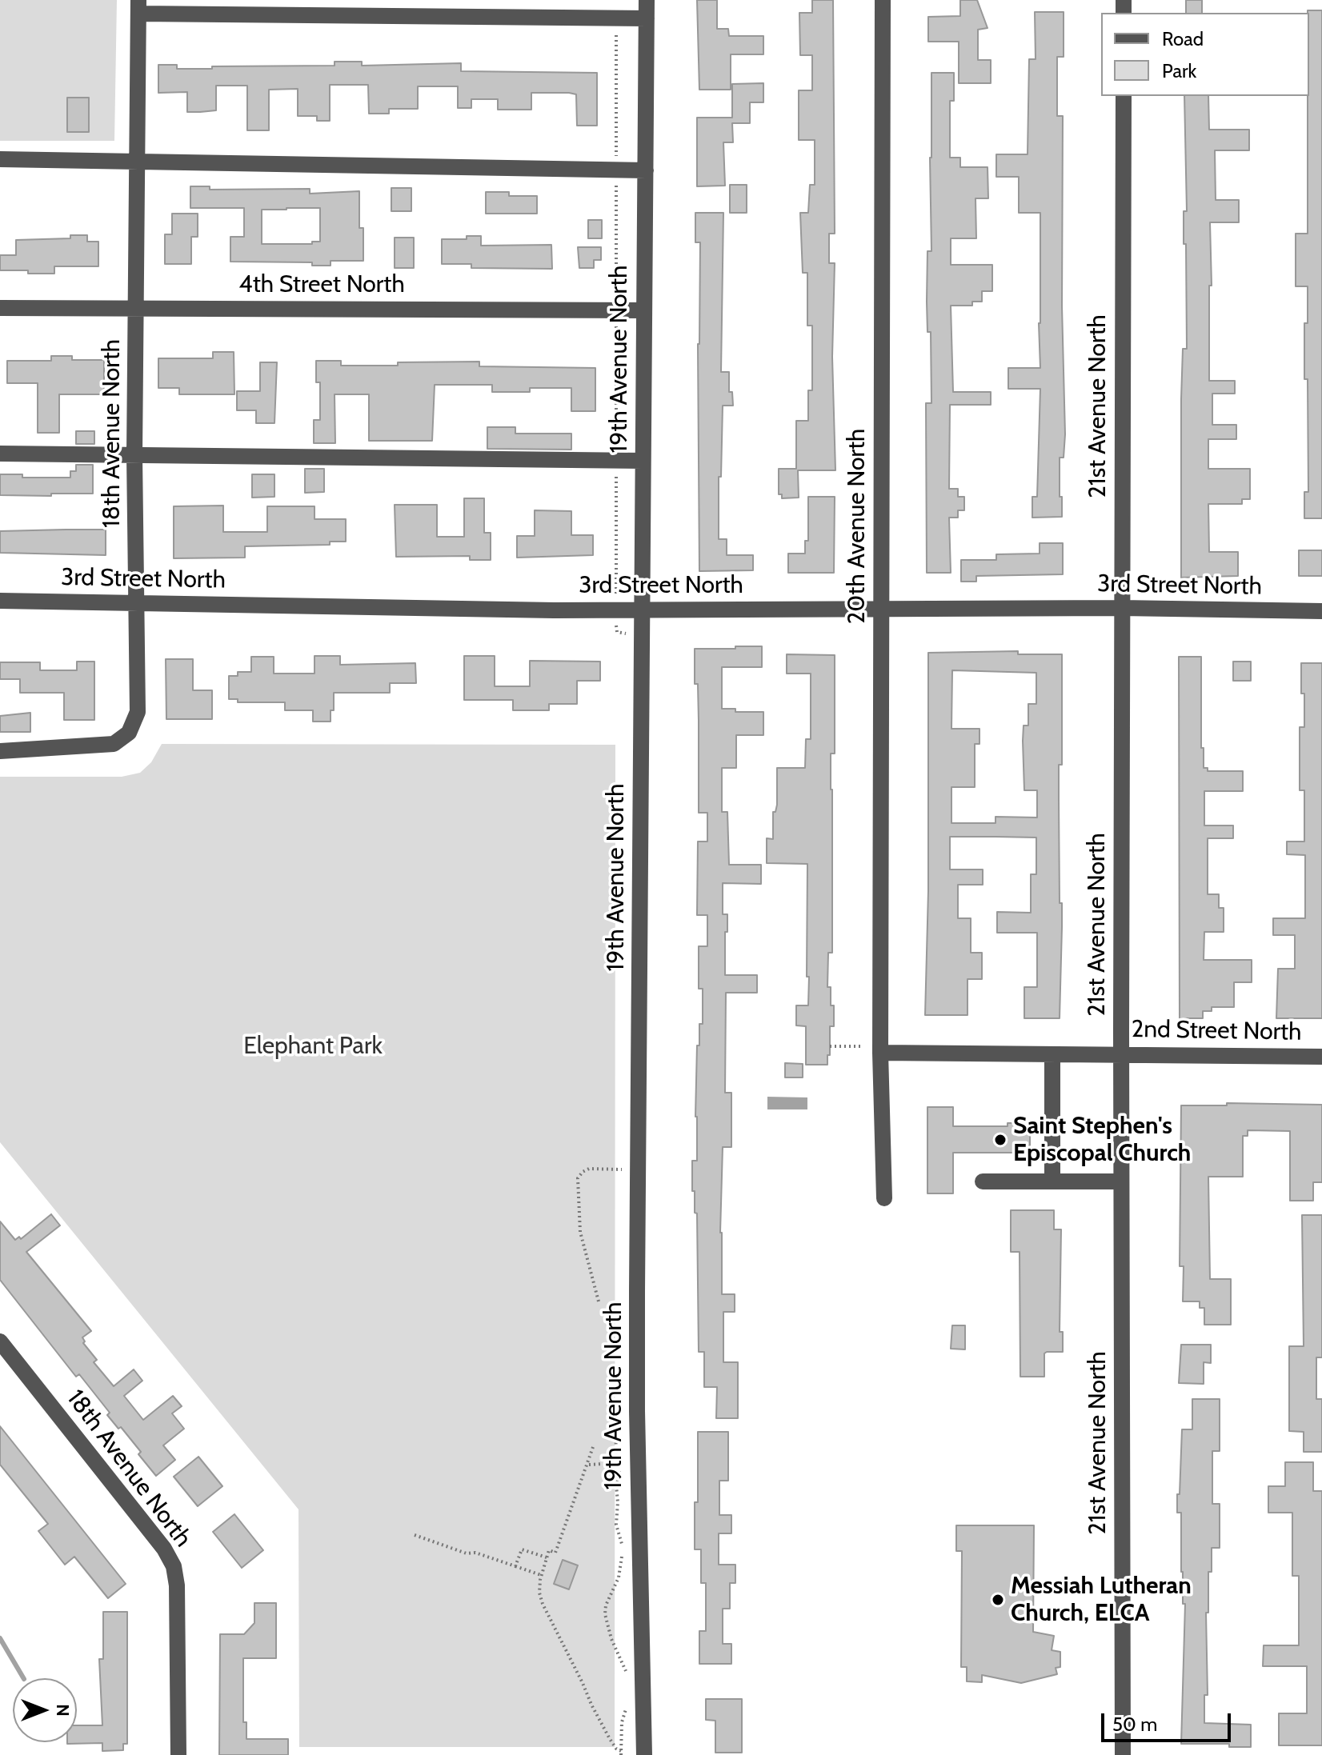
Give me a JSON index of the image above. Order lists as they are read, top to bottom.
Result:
{
  "streets": {
    "street": [
      "4th Street North",
      "19th Avenue North",
      "21st Avenue North",
      "18th Avenue North",
      "20th Avenue North",
      "3rd Street North",
      "2nd Street North"
    ]
  },
  "crossings": [
    ["4th Street North", "19th Avenue North"],
    ["4th Street North", "18th Avenue North"],
    ["19th Avenue North", "3rd Street North"],
    ["21st Avenue North", "3rd Street North"],
    ["21st Avenue North", "2nd Street North"],
    ["18th Avenue North", "3rd Street North"],
    ["20th Avenue North", "3rd Street North"],
    ["20th Avenue North", "2nd Street North"]
  ],
  "parks": ["Elephant Park"],
  "places": ["Saint Stephen's Episcopal Church", "Messiah Lutheran Church, ELCA"],
  "legend": ["Road", "Park"],
  "scale_bar": "50 m",
  "north": "right"
}
